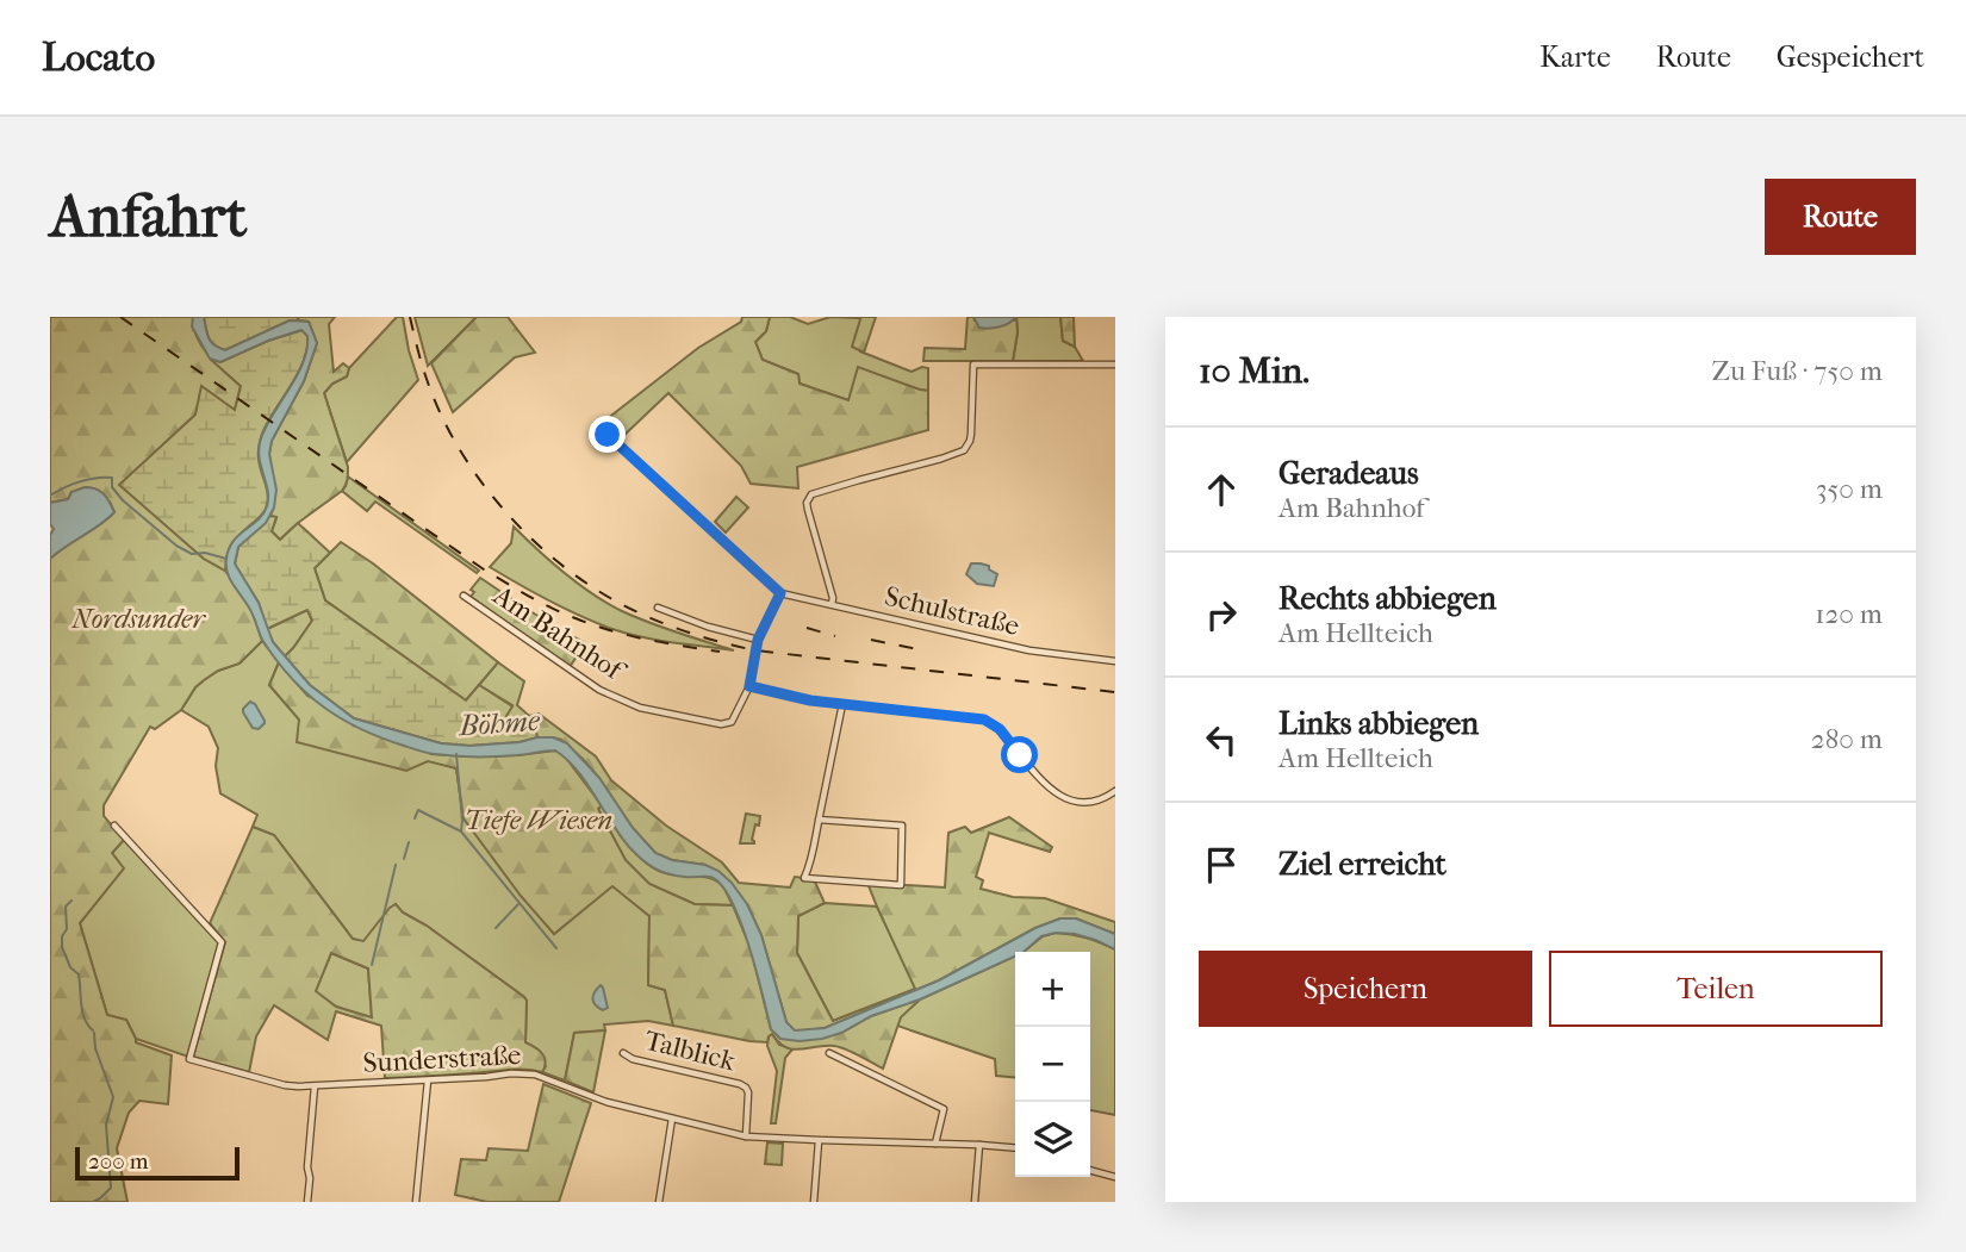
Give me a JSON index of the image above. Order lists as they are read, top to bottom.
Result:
{
  "streets": {
    "street": [
      "Schulstraße",
      "Am Bahnhof",
      "Talblick",
      "Sunderstraße"
    ]
  },
  "crossings": [
    ["Talblick", "Sunderstraße"]
  ],
  "water": ["Böhme"],
  "parks": ["Nordsunder", "Tiefe Wiesen"],
  "scale_bar": "200 m",
  "page": {
    "header": "Locato",
    "nav": ["Karte", "Route", "Gespeichert"],
    "buttons": [
      "Route",
      ["Speichern", "Teilen"]
    ],
    "title": "Anfahrt",
    "heading": ["10 Min.", "Zu Fuß · 750 m"],
    "list": [
      ["Geradeaus", "Am Bahnhof", "350 m"],
      ["Rechts abbiegen", "Am Hellteich", "120 m"],
      ["Links abbiegen", "Am Hellteich", "280 m"],
      "Ziel erreicht"
    ],
    "map_buttons": ["+", "−"],
    "scale": "200 m"
  }
}
